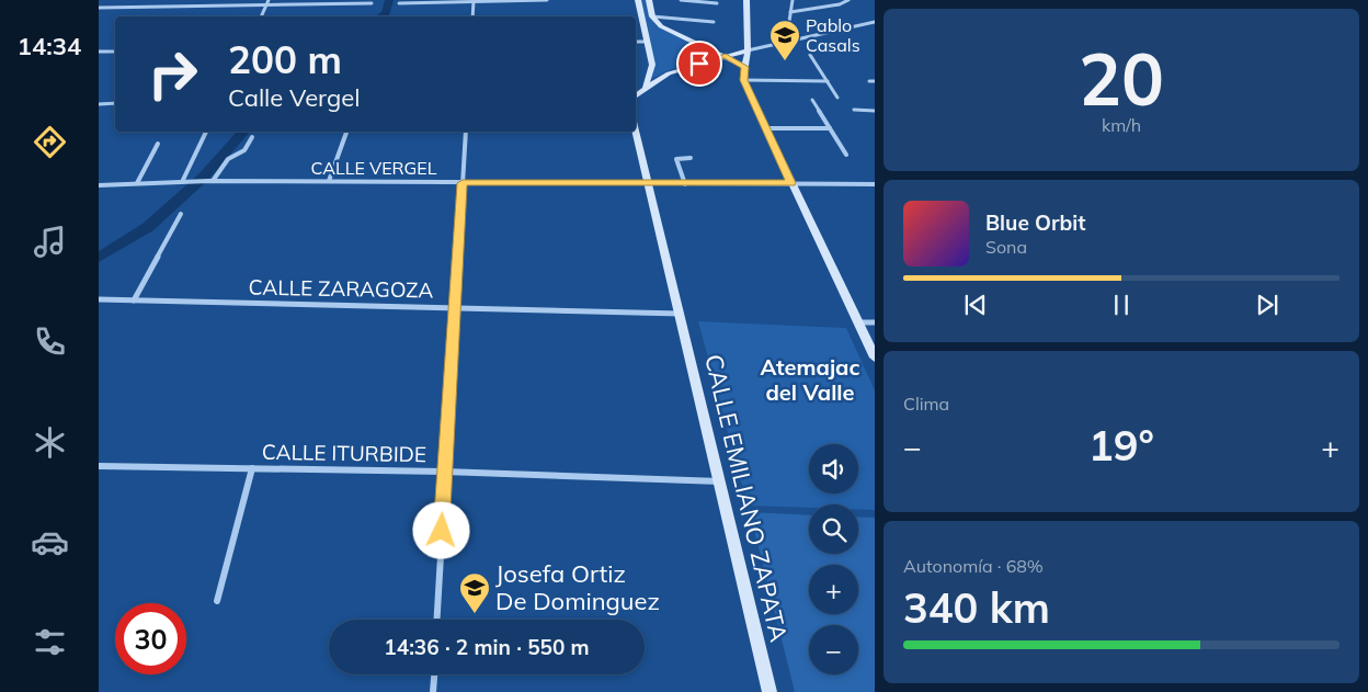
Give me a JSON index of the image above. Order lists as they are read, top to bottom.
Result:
{
  "streets": {
    "street": [
      "CALLE VERGEL",
      "CALLE ZARAGOZA",
      "CALLE ITURBIDE",
      "CALLE EMILIANO ZAPATA"
    ]
  },
  "crossings": [
    ["CALLE VERGEL", "CALLE EMILIANO ZAPATA"],
    ["CALLE ZARAGOZA", "CALLE EMILIANO ZAPATA"],
    ["CALLE ITURBIDE", "CALLE EMILIANO ZAPATA"]
  ],
  "districts": ["Atemajac del Valle"],
  "places": {
    "school or university": ["Pablo Casals", "Josefa Ortiz De Dominguez"]
  },
  "page": {
    "tabs": "14:34",
    "tile": [
      ["20", "km/h"],
      "Clima",
      ["Autonomía · 68%", "340 km"]
    ],
    "turn": ["200 m", "Calle Vergel"],
    "song": ["Blue Orbit", "Sona"],
    "heat": ["−", "19°", "+"],
    "map_buttons": ["+", "−"],
    "limit": "30",
    "trip": "14:36 · 2 min · 550 m"
  }
}
